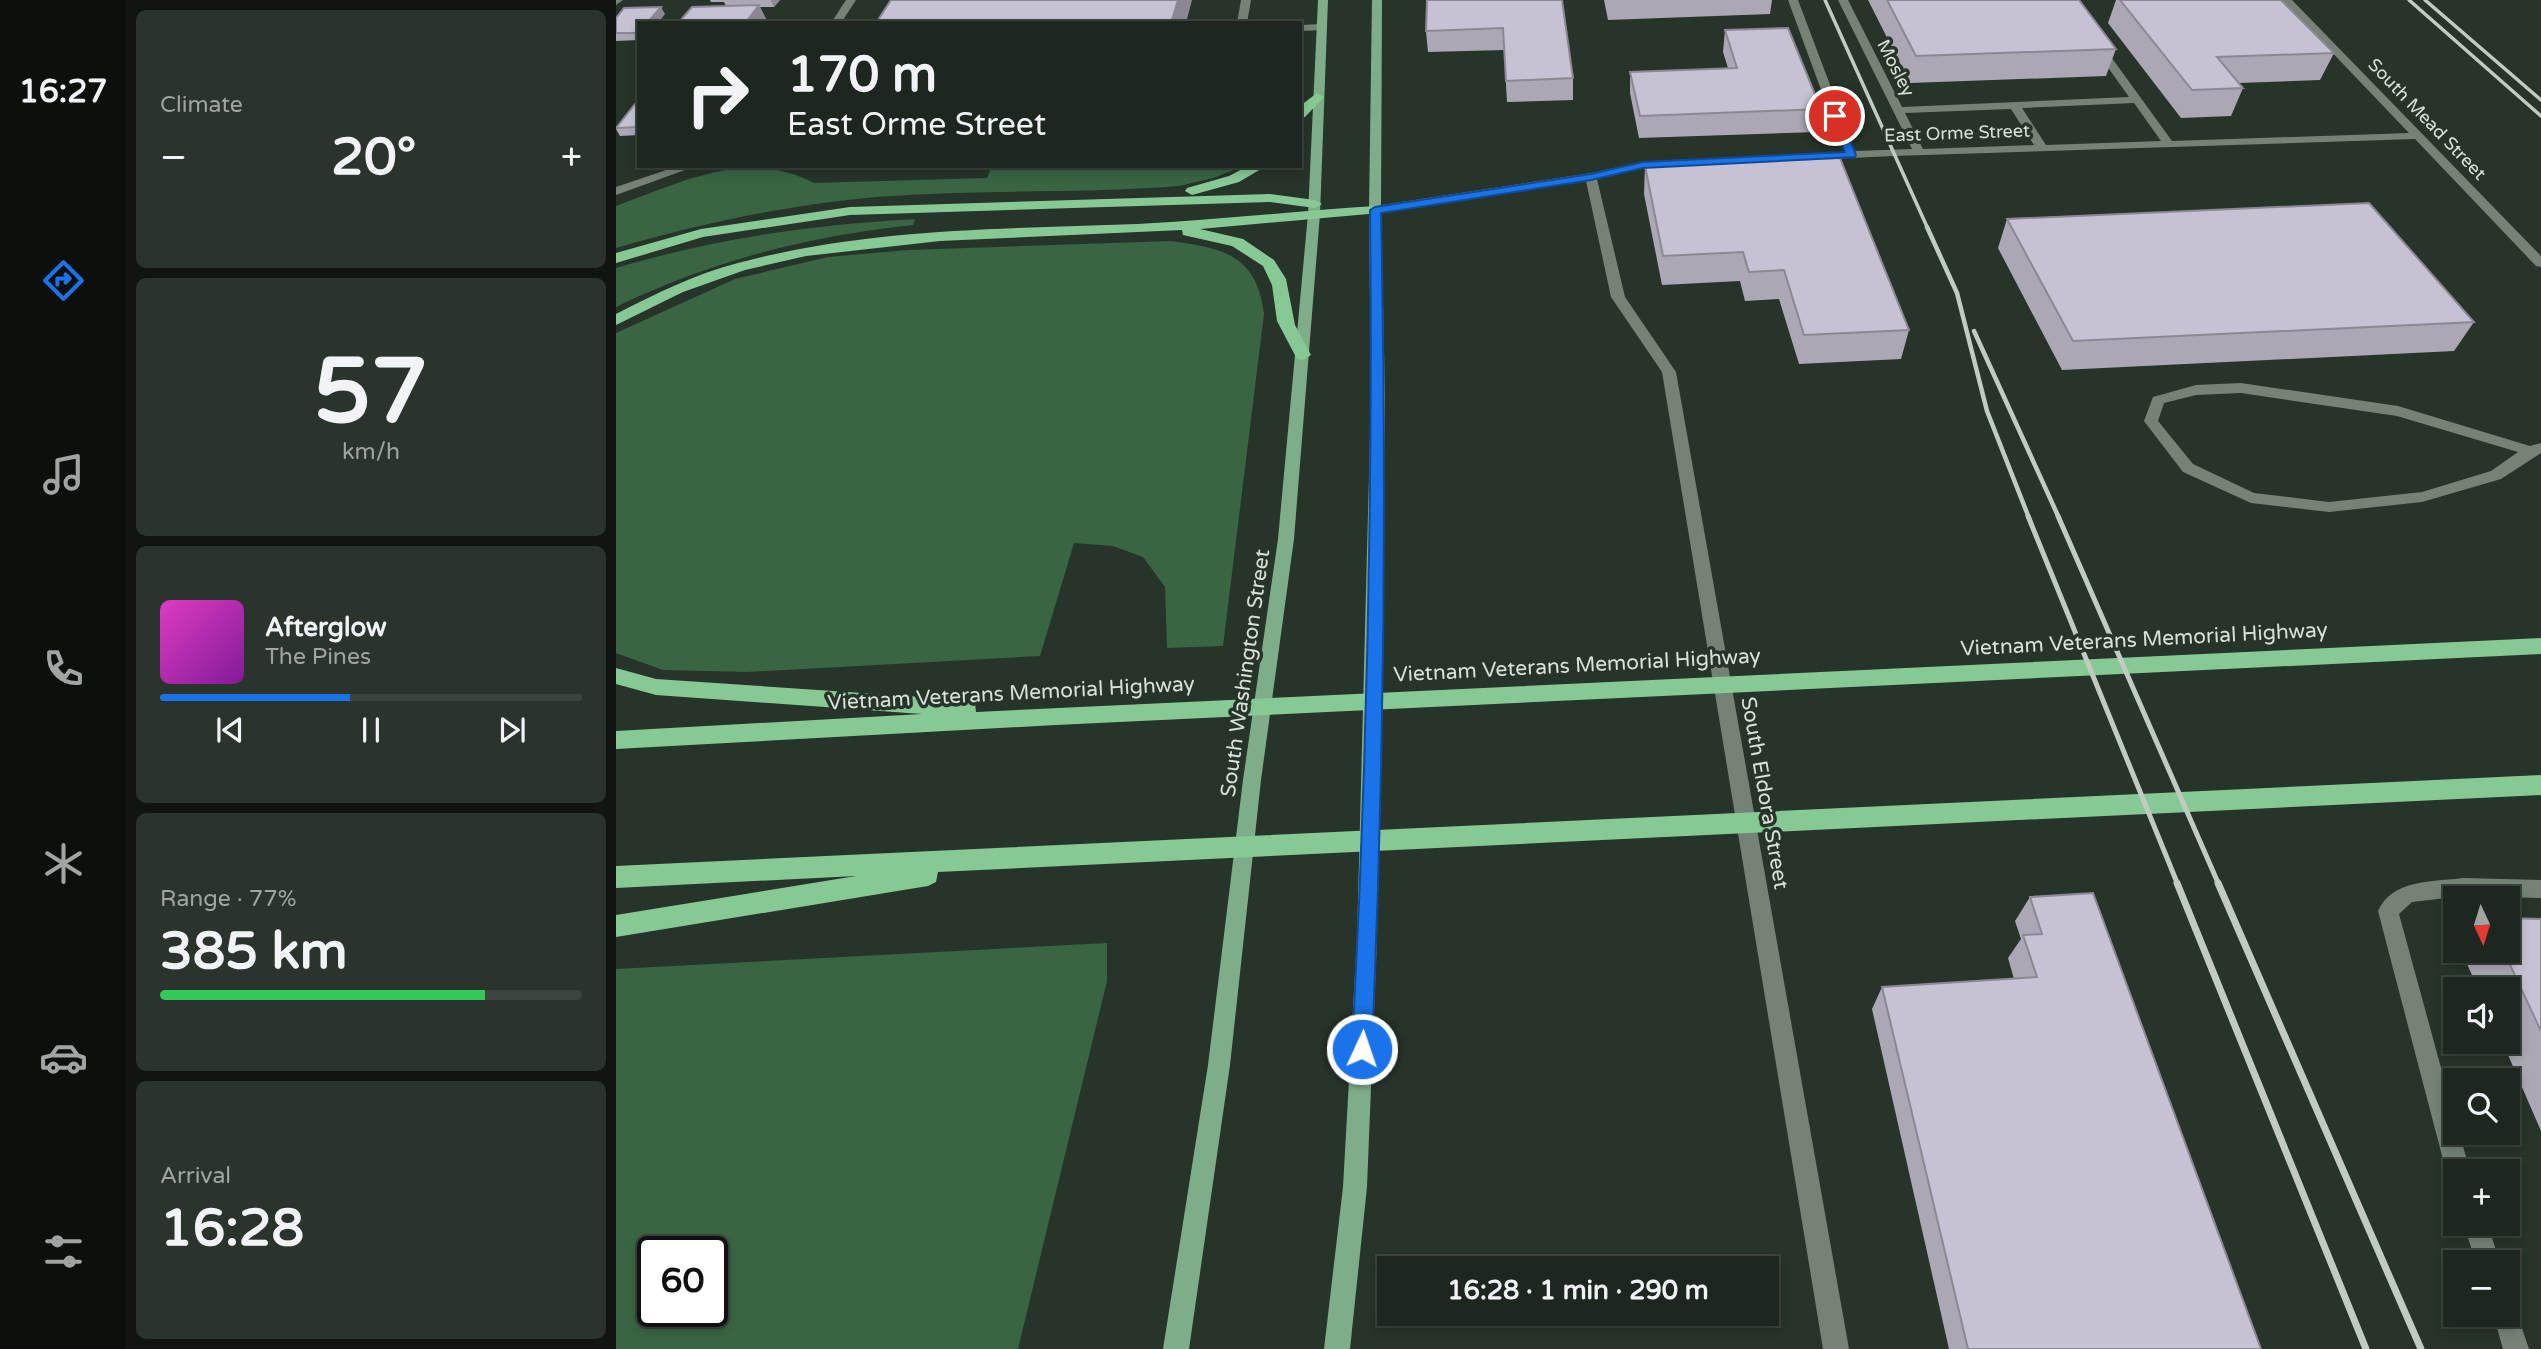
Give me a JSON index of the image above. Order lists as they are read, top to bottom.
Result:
{
  "streets": {
    "highway": ["Vietnam Veterans Memorial Highway"],
    "main road": ["South Washington Street"],
    "street": [
      "Mosley",
      "South Mead Street",
      "East Orme Street",
      "South Eldora Street"
    ]
  },
  "crossings": [
    ["Mosley", "East Orme Street"],
    ["South Mead Street", "East Orme Street"],
    ["East Orme Street", "South Eldora Street"]
  ],
  "north": "bottom",
  "page": {
    "tabs": "16:27",
    "tile": [
      "Climate",
      ["57", "km/h"],
      ["Range · 77%", "385 km"],
      ["Arrival", "16:28"]
    ],
    "turn": ["170 m", "East Orme Street"],
    "heat": ["−", "20°", "+"],
    "song": ["Afterglow", "The Pines"],
    "map_buttons": ["+", "−"],
    "limit": "60",
    "trip": "16:28 · 1 min · 290 m"
  }
}
